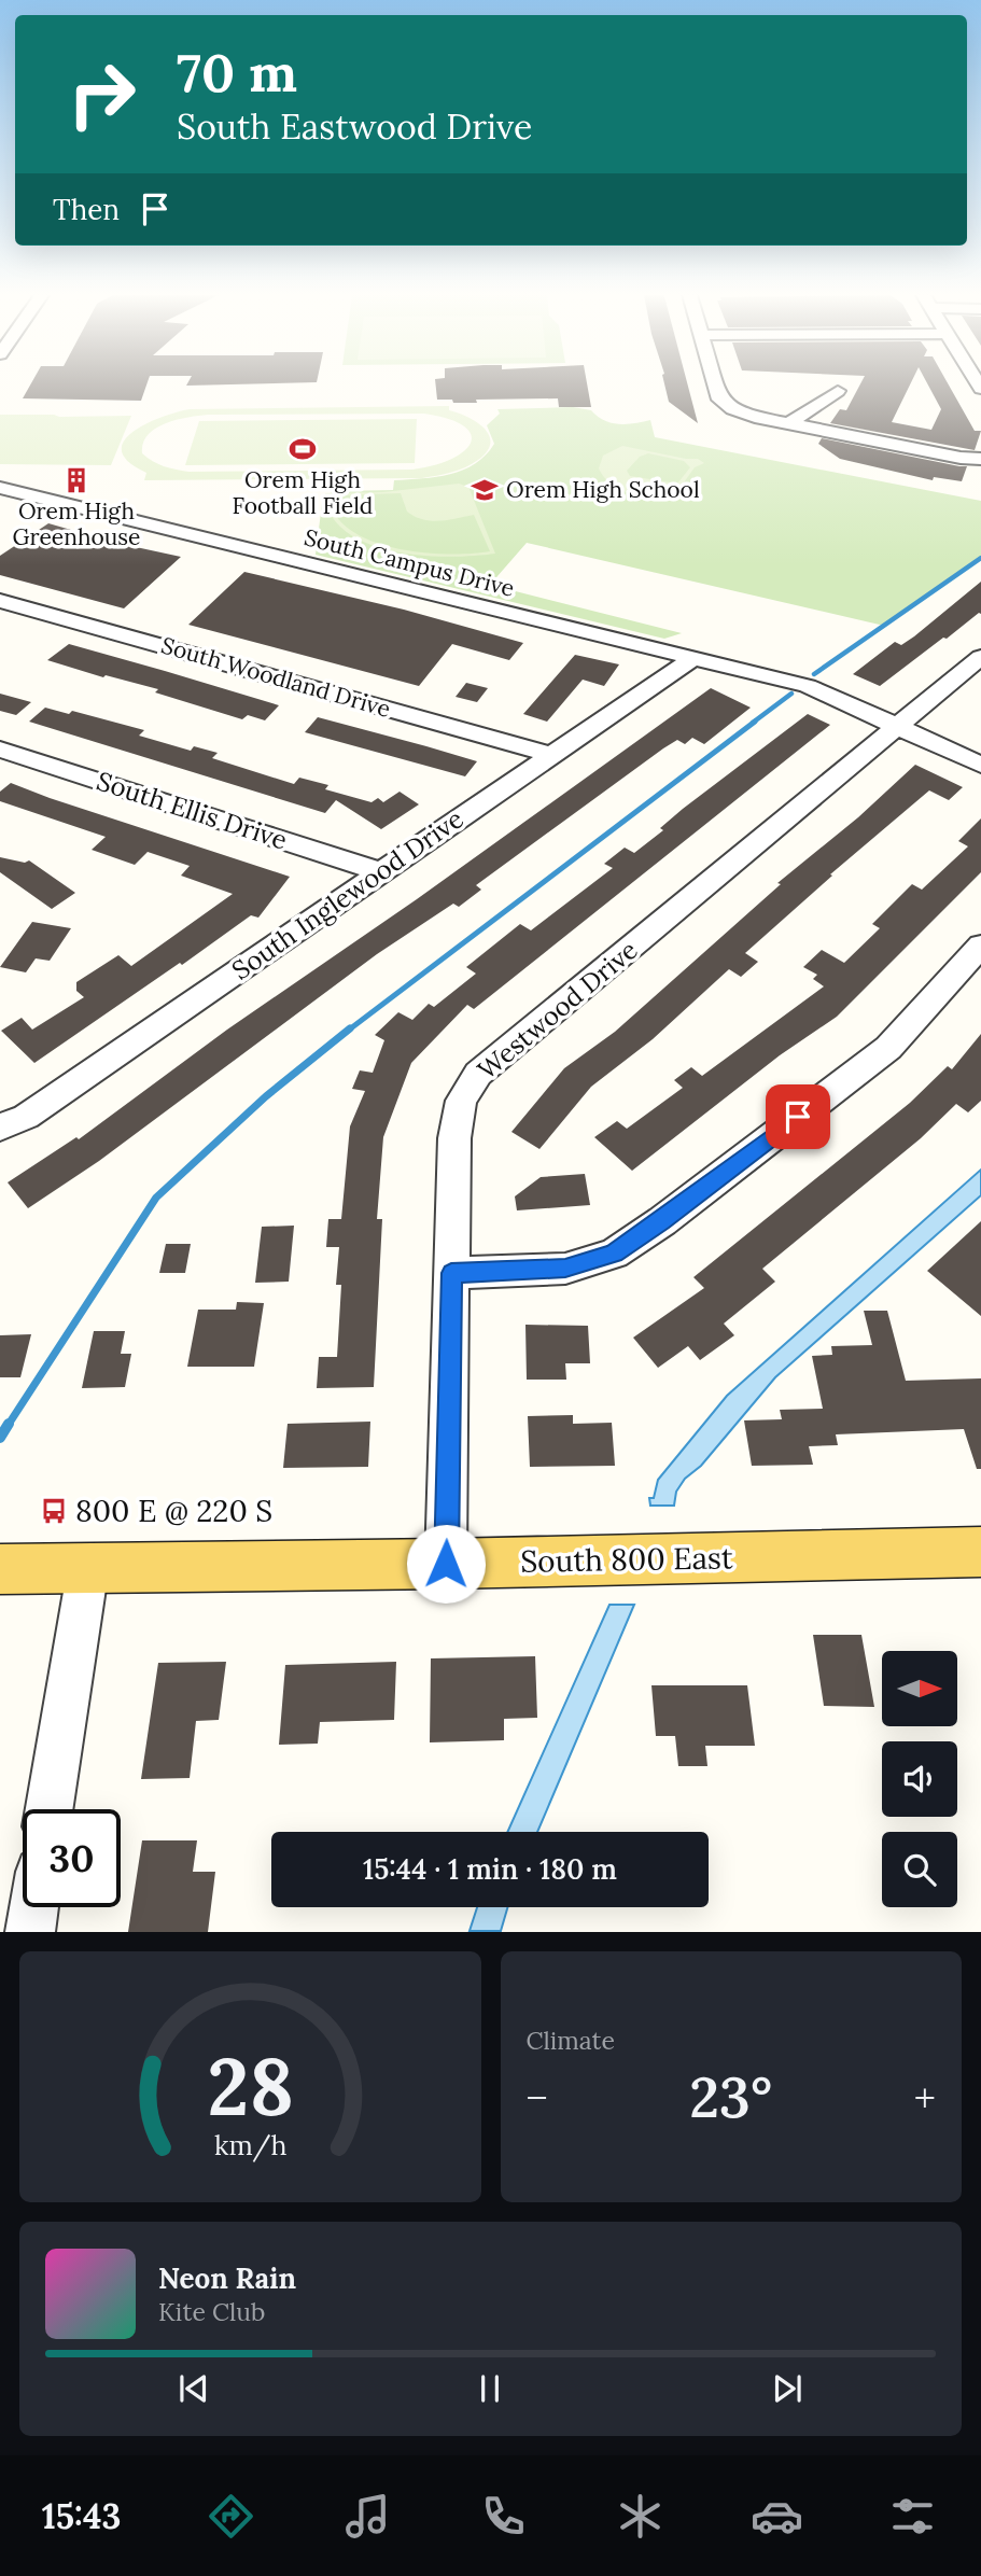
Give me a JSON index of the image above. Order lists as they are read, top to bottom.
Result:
{
  "streets": {
    "main road": ["South 800 East"],
    "street": [
      "South Campus Drive",
      "South Woodland Drive",
      "South Ellis Drive",
      "South Inglewood Drive",
      "Westwood Drive"
    ]
  },
  "crossings": [
    ["South Campus Drive", "South Inglewood Drive"],
    ["South Campus Drive", "Westwood Drive"],
    ["South Woodland Drive", "South Inglewood Drive"],
    ["South Ellis Drive", "South Inglewood Drive"],
    ["Westwood Drive", "South 800 East"]
  ],
  "places": {
    "sports": ["Orem High Football Field"],
    "building": ["Orem High Greenhouse"],
    "school or university": ["Orem High School"],
    "bus stop": ["800 E @ 220 S"]
  },
  "north": "right",
  "page": {
    "turn": ["70 m", "South Eastwood Drive"],
    "then": "Then",
    "limit": "30",
    "trip": "15:44 · 1 min · 180 m",
    "tile": "Climate",
    "heat": ["−", "23°", "+"],
    "song": ["Neon Rain", "Kite Club"],
    "tabs": "15:43",
    "gauge": ["28", "km/h"]
  }
}
